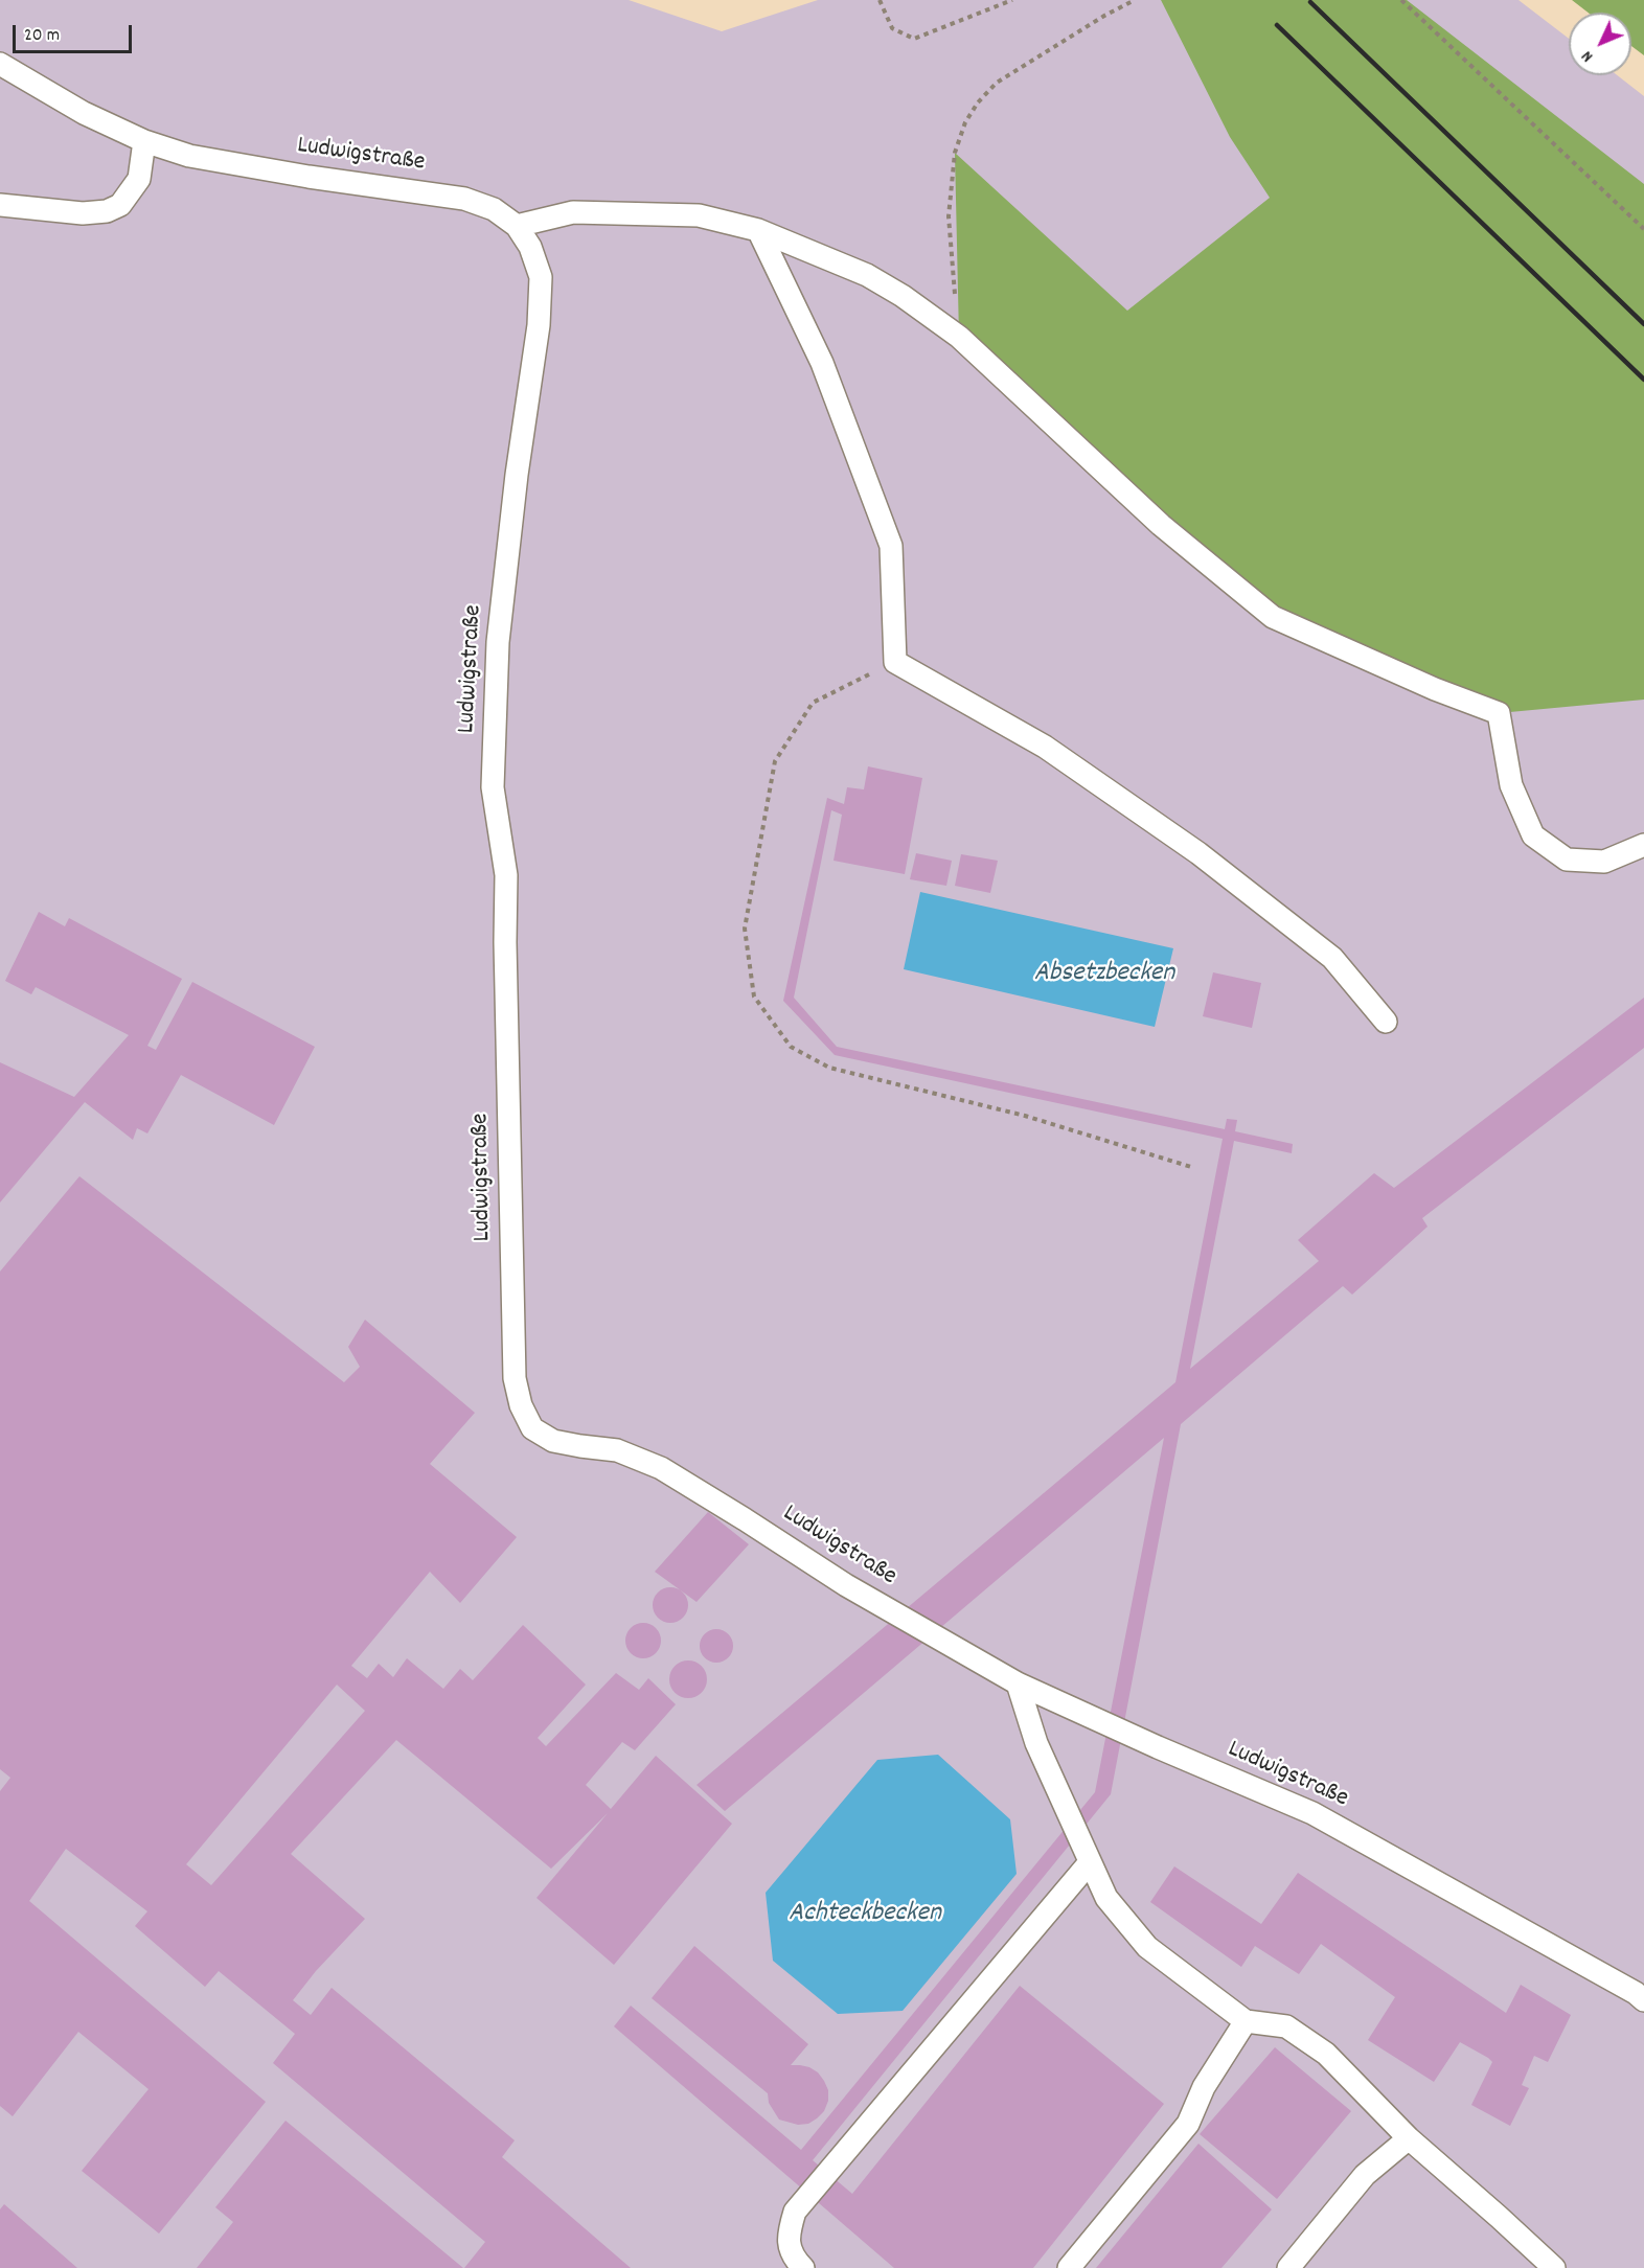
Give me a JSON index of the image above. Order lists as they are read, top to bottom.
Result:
{
  "streets": {
    "lane": ["Ludwigstraße"]
  },
  "water": ["Absetzbecken", "Achteckbecken"],
  "scale_bar": "20 m",
  "north": "bottom left"
}
